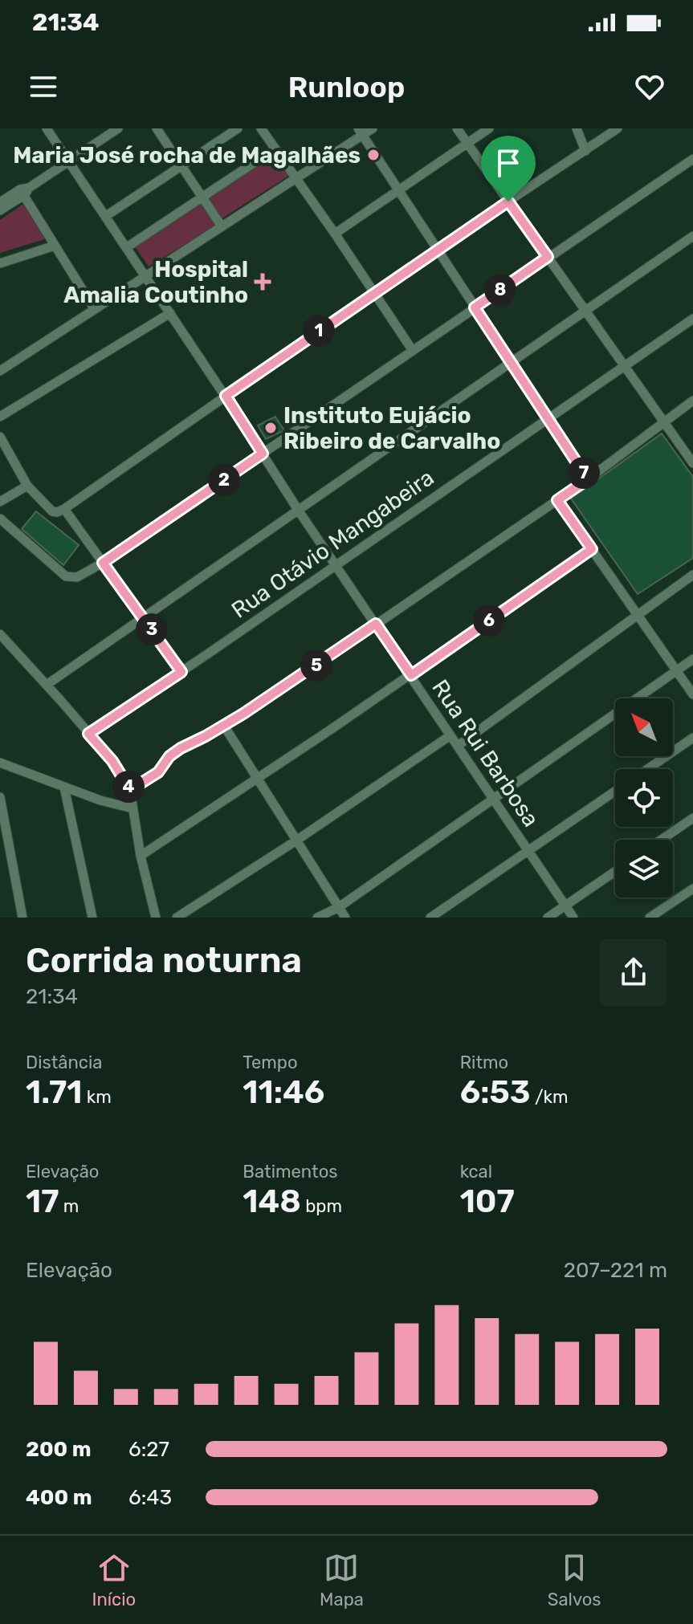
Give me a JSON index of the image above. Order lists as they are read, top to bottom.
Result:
{
  "streets": {
    "street": ["Rua Otávio Mangabeira", "Rua Rui Barbosa"]
  },
  "crossings": [
    ["Rua Otávio Mangabeira", "Rua Rui Barbosa"]
  ],
  "places": {
    "other": ["Maria José rocha de Magalhães", "Instituto Eujácio Ribeiro de Carvalho"],
    "health": ["Hospital Amalia Coutinho"]
  },
  "north": "top left",
  "page": {
    "status": "21:34",
    "header": "Runloop",
    "pins": [
      "8",
      "1",
      "7",
      "2",
      "6",
      "3",
      "5",
      "4"
    ],
    "heading": ["Corrida noturna", "21:34"],
    "stats": [
      ["Distância", "1.71 km"],
      ["Tempo", "11:46"],
      ["Ritmo", "6:53 /km"],
      ["Elevação", "17 m"],
      ["Batimentos", "148 bpm"],
      ["kcal", "107"]
    ],
    "chart": ["Elevação", "207–221 m"],
    "list": [
      {
        "name": "200 m",
        "note": "6:27"
      },
      {
        "name": "400 m",
        "note": "6:43"
      }
    ],
    "tabs": ["Início", "Mapa", "Salvos"]
  }
}
